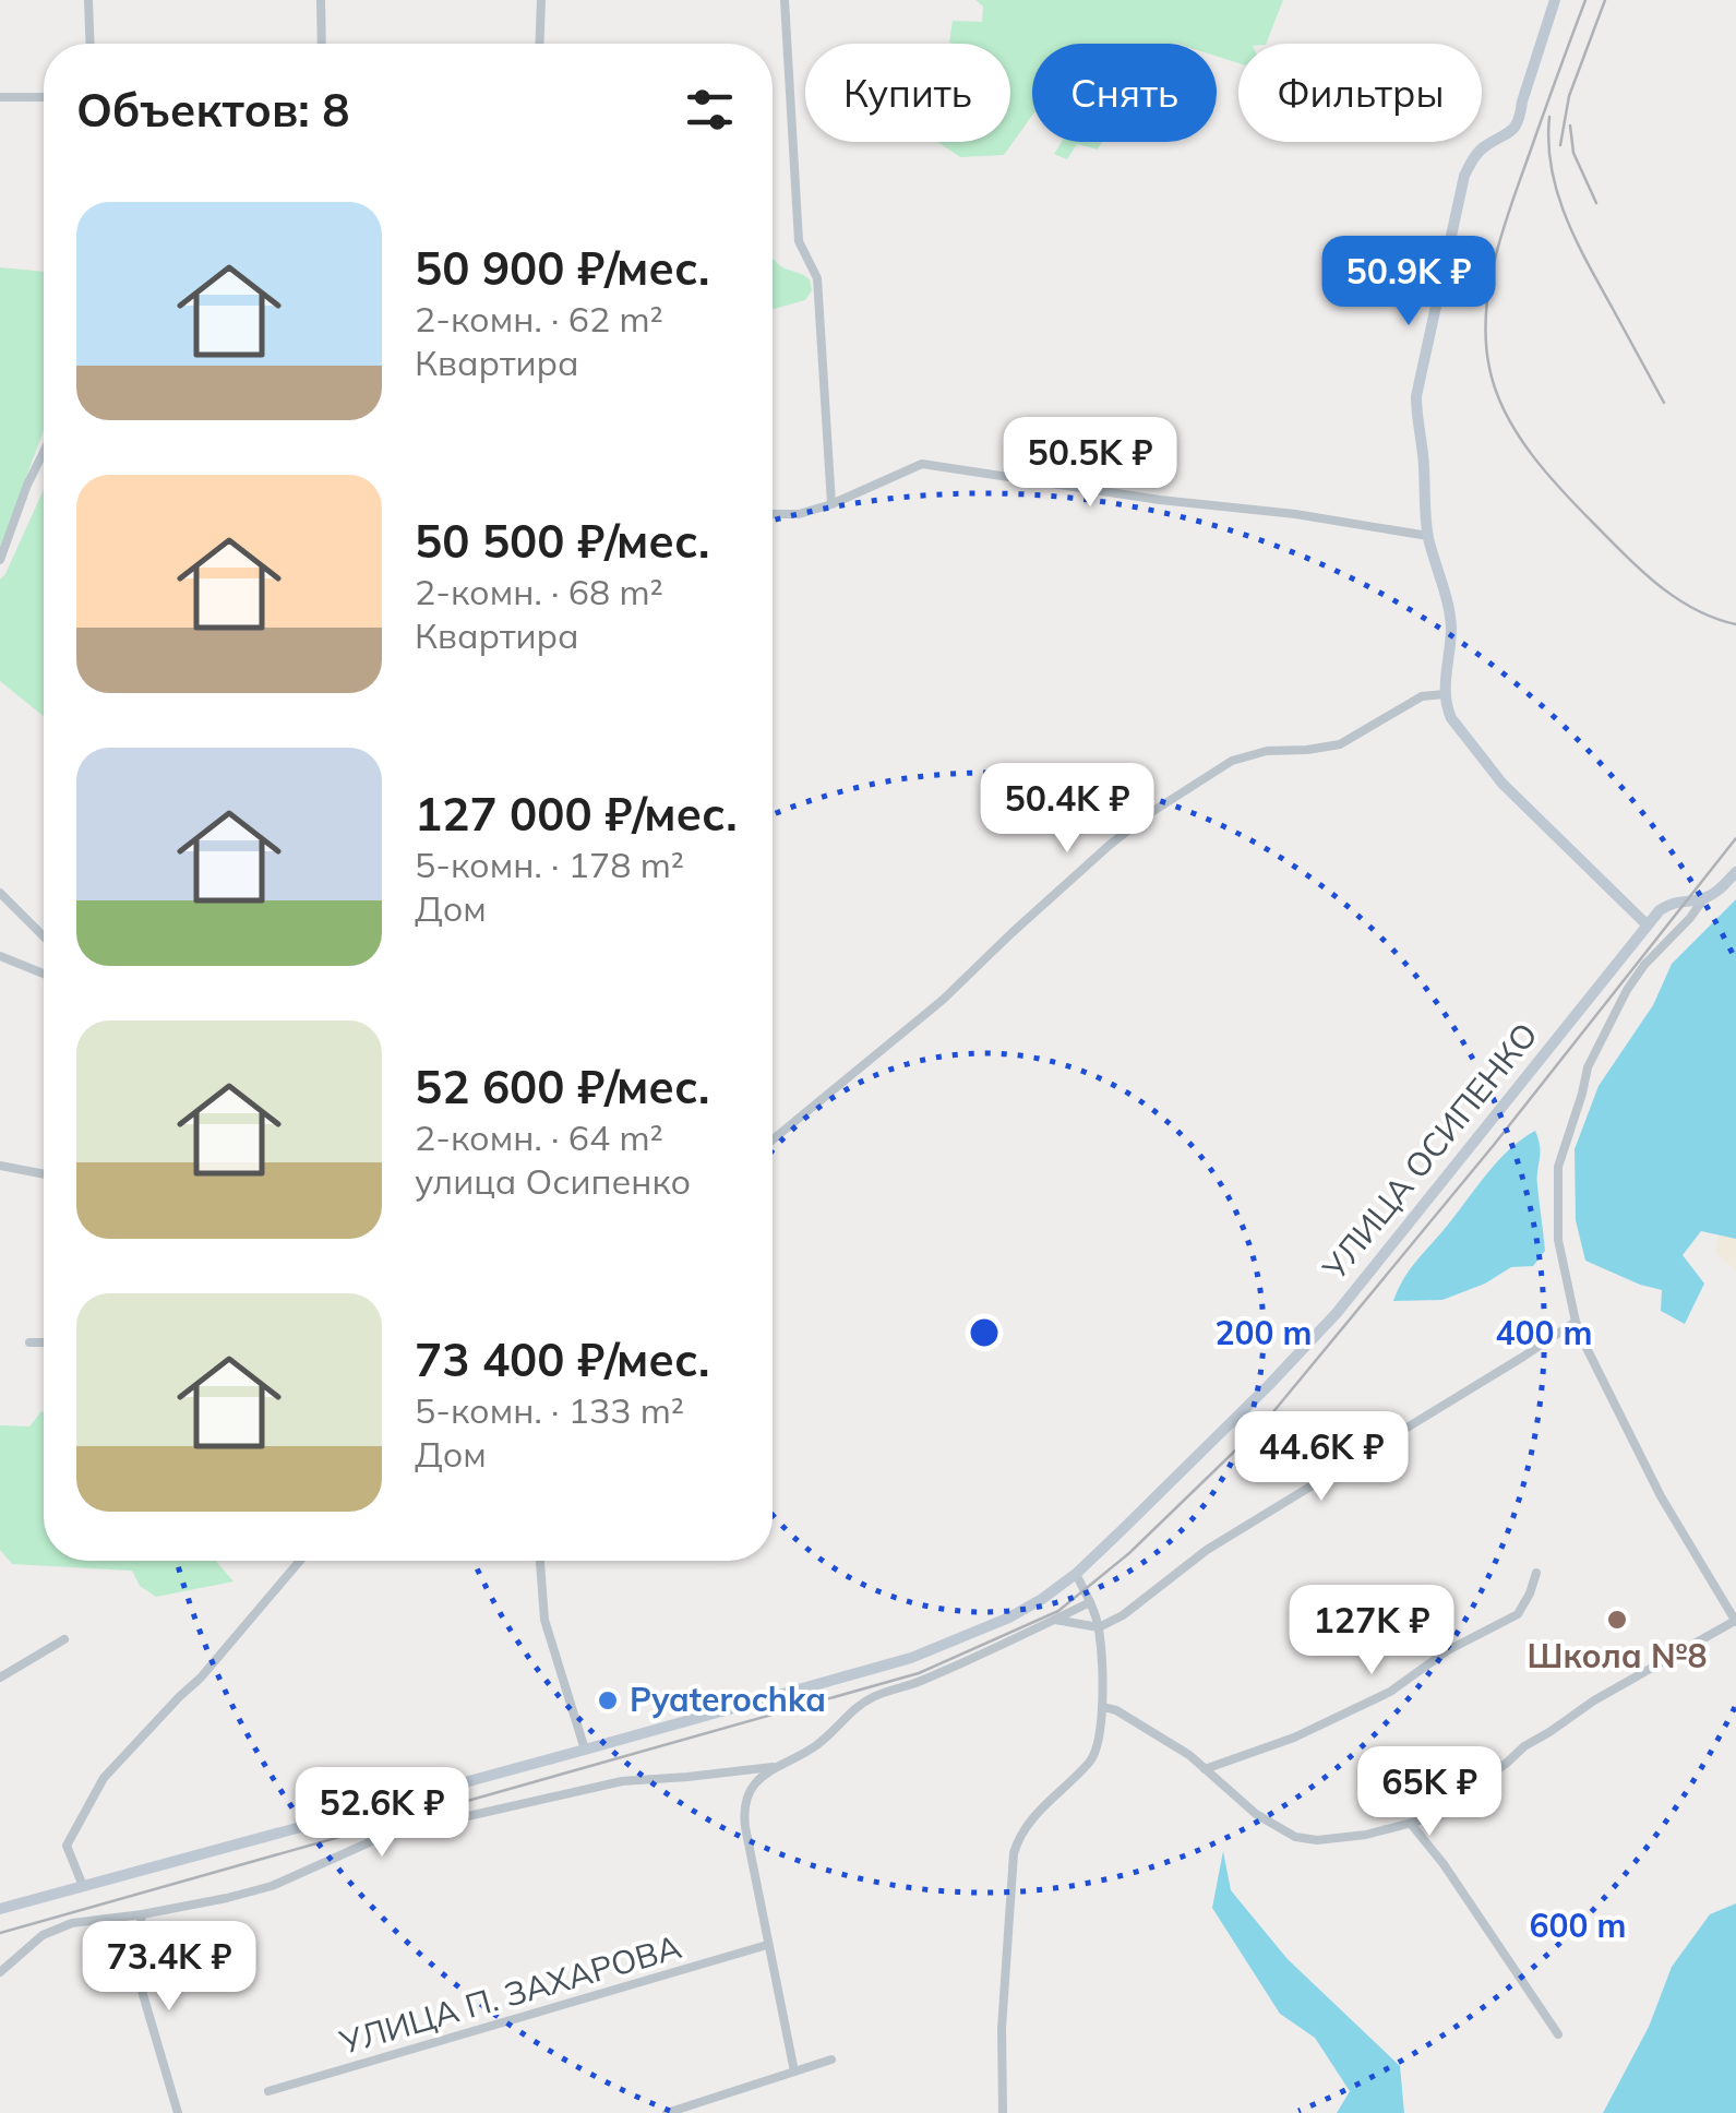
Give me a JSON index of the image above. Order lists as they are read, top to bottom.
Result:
{
  "streets": {
    "street": ["УЛИЦА ОСИПЕНКО", "УЛИЦА П. ЗАХАРОВА"]
  },
  "places": ["Школа №8", "Pyaterochka"],
  "page": {
    "chip": ["Купить", "Снять", "Фильтры"],
    "heading": "Объектов: 8",
    "list": [
      {
        "name": "50 900 ₽/мес.",
        "note": "2-комн. · 62 m² · Квартира"
      },
      {
        "name": "50 500 ₽/мес.",
        "note": "2-комн. · 68 m² · Квартира"
      },
      {
        "name": "127 000 ₽/мес.",
        "note": "5-комн. · 178 m² · Дом"
      },
      {
        "name": "52 600 ₽/мес.",
        "note": "2-комн. · 64 m² · улица Осипенко"
      },
      {
        "name": "73 400 ₽/мес.",
        "note": "5-комн. · 133 m² · Дом"
      }
    ],
    "price": [
      "50.9K ₽",
      "50.5K ₽",
      "50.4K ₽",
      "44.6K ₽",
      "127K ₽",
      "65K ₽",
      "52.6K ₽",
      "73.4K ₽"
    ]
  },
  "rings": ["200 m", "400 m", "600 m"]
}
